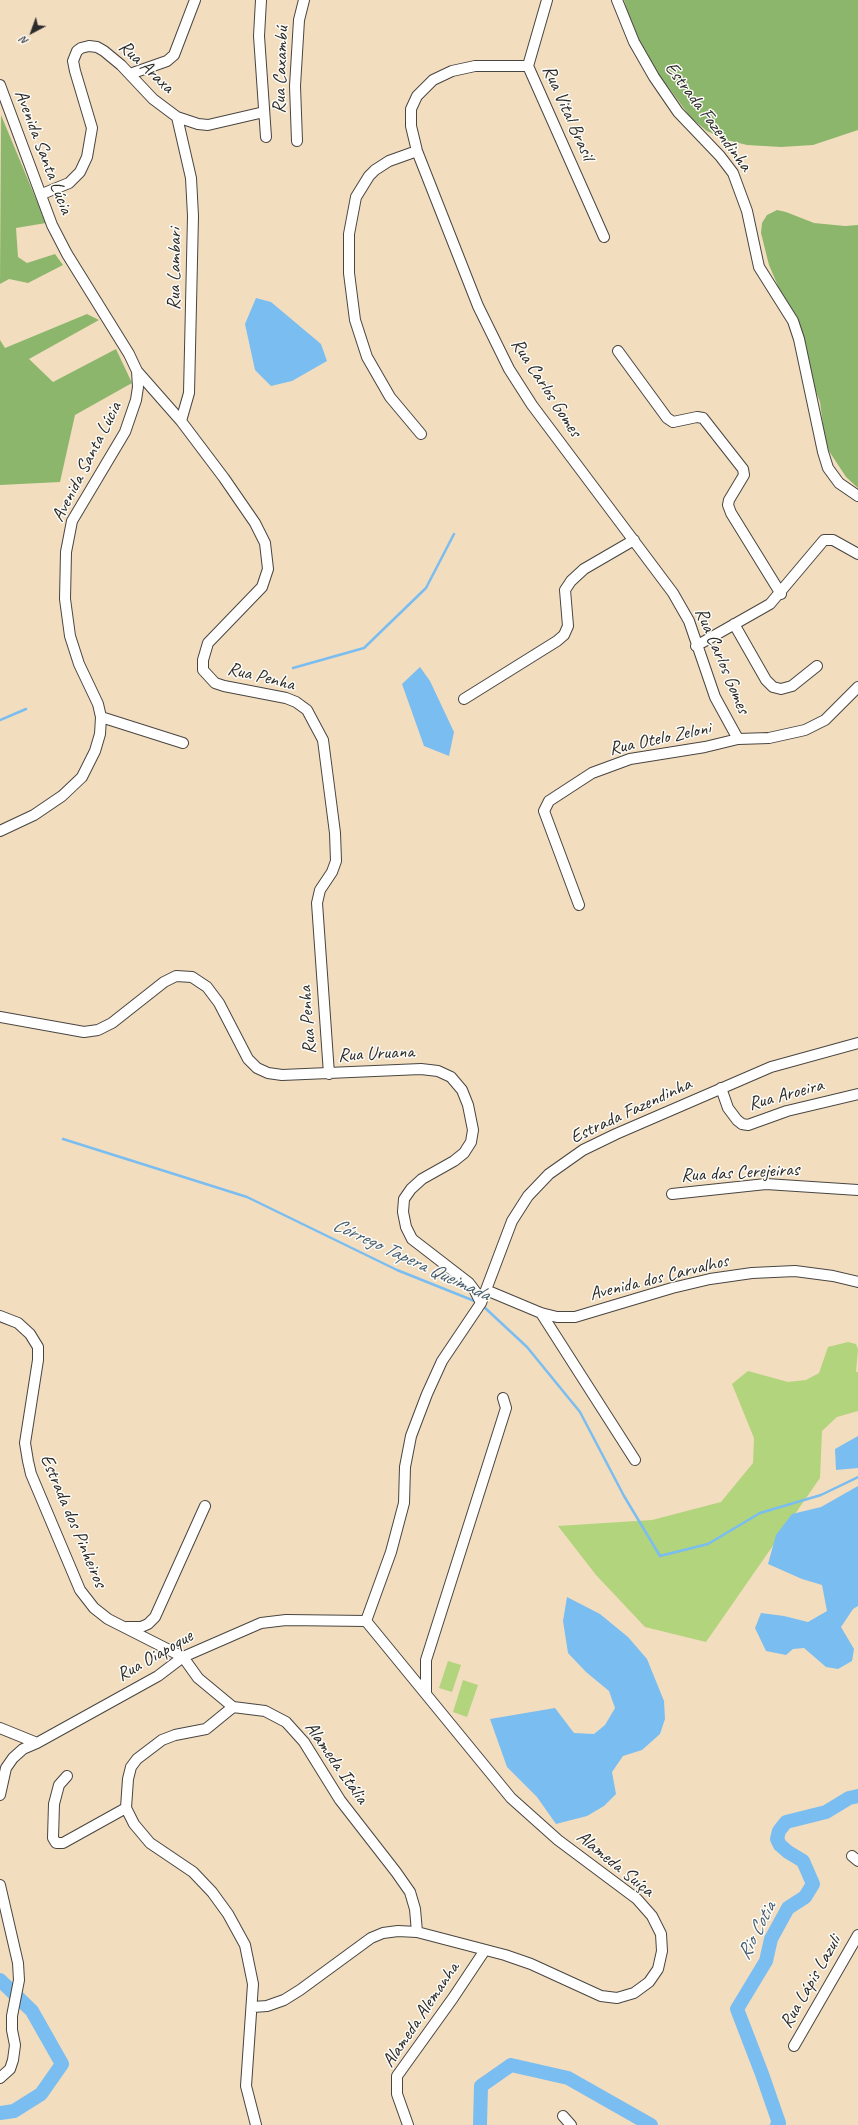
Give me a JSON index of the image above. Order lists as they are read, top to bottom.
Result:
{
  "streets": {
    "street": [
      "Rua Araxa",
      "Rua Caxambú",
      "Rua Vital Brasil",
      "Estrada Fazendinha",
      "Avenida Santa Lúcia",
      "Rua Lambari",
      "Rua Carlos Gomes",
      "Rua Penha",
      "Rua Otelo Zeloni",
      "Rua Uruana",
      "Rua Aroeira",
      "Rua das Cerejeiras",
      "Avenida dos Carvalhos",
      "Estrada dos Pinheiros",
      "Rua Oiapoque",
      "Alameda Itália",
      "Alameda Suíça",
      "Rua Lápis Lazuli",
      "Alameda Alemanha"
    ]
  },
  "crossings": [
    ["Rua Araxa", "Rua Caxambú"],
    ["Rua Araxa", "Avenida Santa Lúcia"],
    ["Rua Araxa", "Rua Lambari"],
    ["Rua Vital Brasil", "Rua Carlos Gomes"],
    ["Estrada Fazendinha", "Rua Aroeira"],
    ["Estrada Fazendinha", "Avenida dos Carvalhos"],
    ["Avenida Santa Lúcia", "Rua Penha"],
    ["Rua Lambari", "Rua Penha"],
    ["Rua Carlos Gomes", "Rua Otelo Zeloni"],
    ["Rua Penha", "Rua Uruana"],
    ["Estrada dos Pinheiros", "Rua Oiapoque"],
    ["Rua Oiapoque", "Alameda Suíça"],
    ["Alameda Itália", "Alameda Suíça"],
    ["Alameda Suíça", "Alameda Alemanha"]
  ],
  "water": ["Córrego Tapera Queimada", "Rio Cotia"],
  "north": "bottom left"
}
